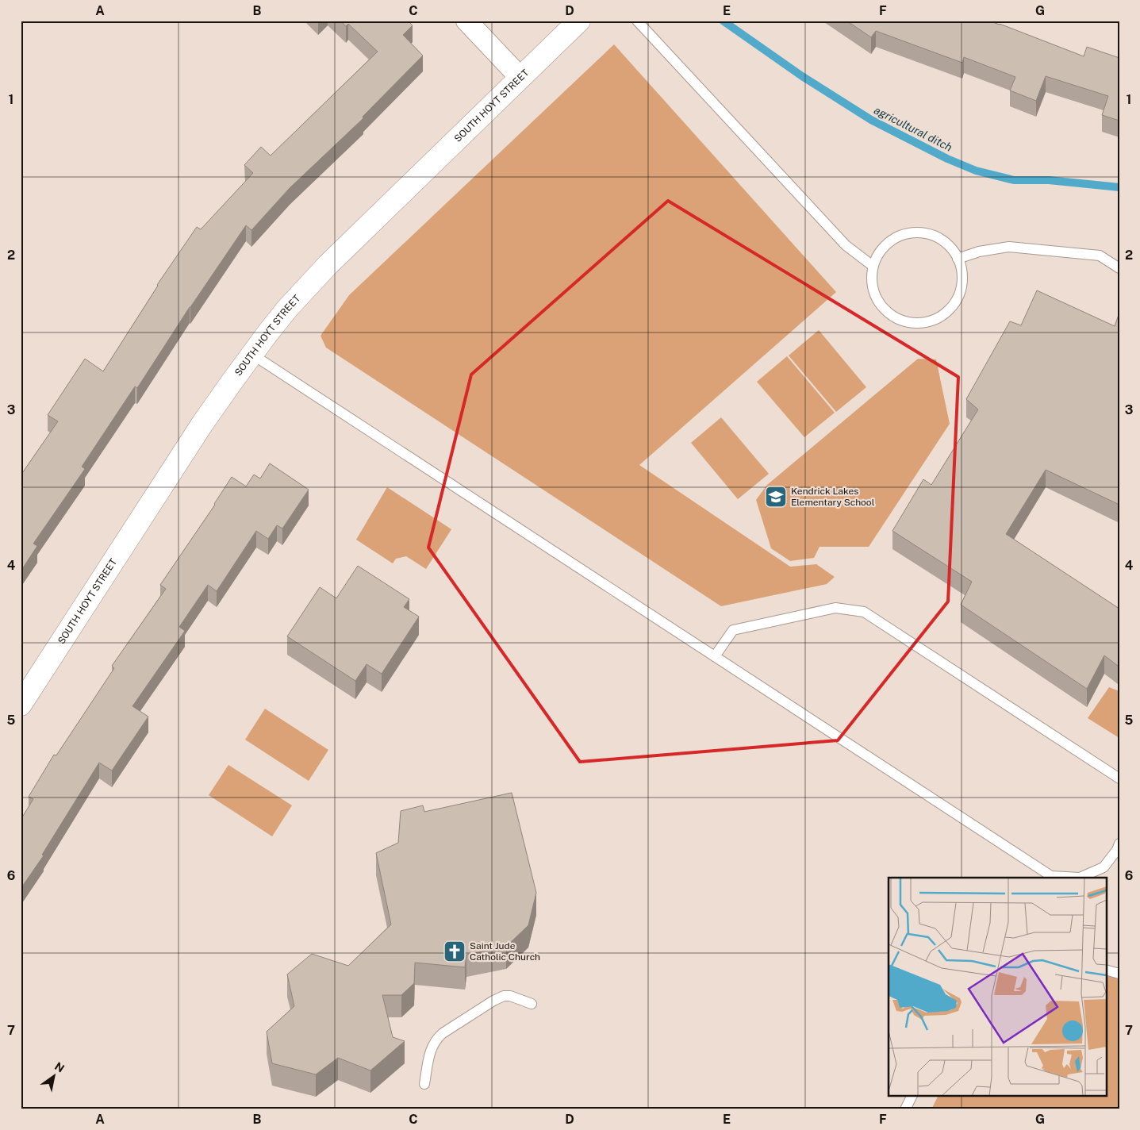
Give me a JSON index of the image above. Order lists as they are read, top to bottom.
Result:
{
  "streets": {
    "street": ["SOUTH HOYT STREET"]
  },
  "water": ["agricultural ditch"],
  "places": {
    "school or university": ["Kendrick Lakes Elementary School"],
    "church": ["Saint Jude Catholic Church"]
  },
  "north": "top right",
  "grid": {
    "columns": [
      "A",
      "B",
      "C",
      "D",
      "E",
      "F",
      "G"
    ],
    "rows": [
      "1",
      "2",
      "3",
      "4",
      "5",
      "6",
      "7"
    ]
  }
}
